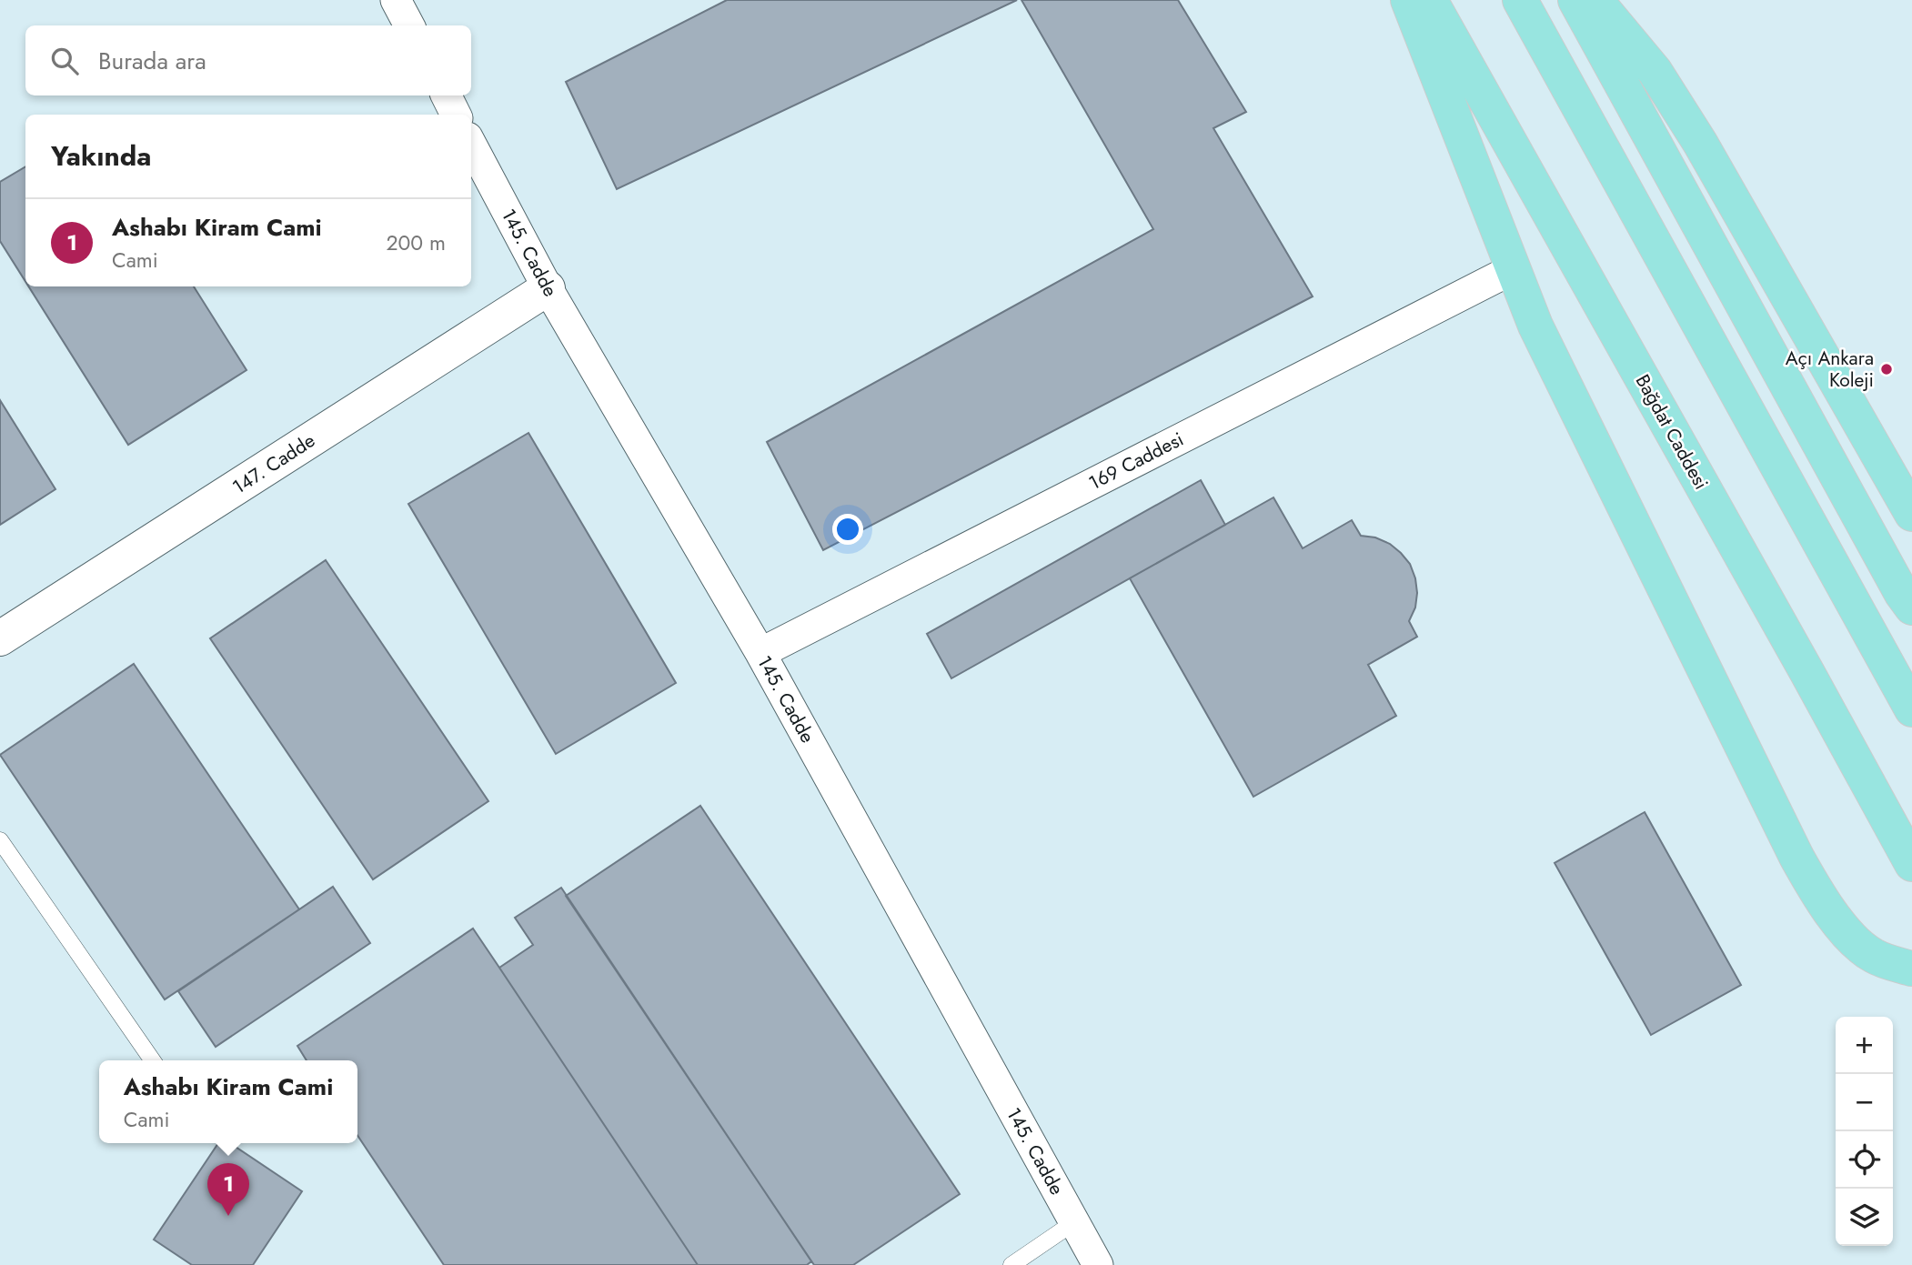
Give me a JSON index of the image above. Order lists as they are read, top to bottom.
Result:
{
  "streets": {
    "main road": ["Bağdat Caddesi"],
    "street": ["145. Cadde", "169 Caddesi", "147. Cadde"]
  },
  "crossings": [
    ["145. Cadde", "169 Caddesi"],
    ["145. Cadde", "147. Cadde"]
  ],
  "places": ["Açı Ankara Koleji"],
  "page": {
    "search": "Burada ara",
    "heading": "Yakında",
    "list": [
      {
        "mark": "1",
        "name": "Ashabı Kiram Cami",
        "note": "Cami",
        "value": "200 m"
      }
    ],
    "map_buttons": ["+", "−"],
    "popup": ["Ashabı Kiram Cami", "Cami"],
    "pins": "1"
  }
}
